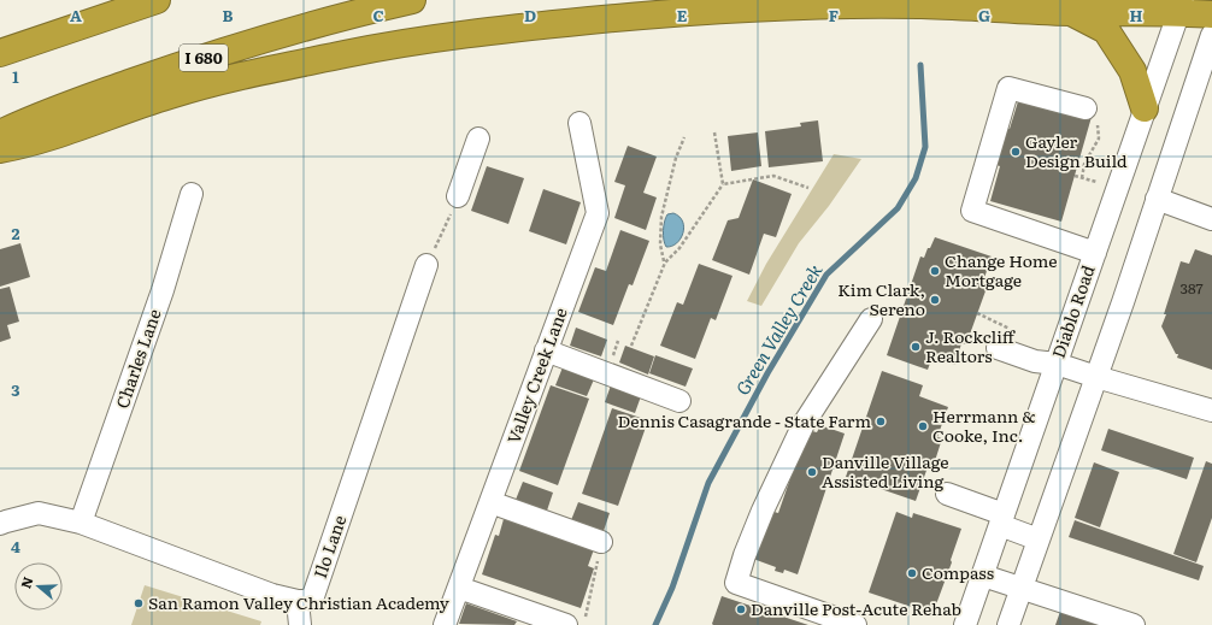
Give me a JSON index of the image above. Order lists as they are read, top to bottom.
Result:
{
  "streets": {
    "highway": ["I 680"],
    "street": [
      "Diablo Road",
      "Charles Lane",
      "Valley Creek Lane",
      "Ilo Lane"
    ]
  },
  "water": ["Green Valley Creek"],
  "places": [
    "Gayler Design Build",
    "Change Home Mortgage",
    "Kim Clark, Sereno",
    "J. Rockcliff Realtors",
    "Dennis Casagrande - State Farm",
    "Herrmann & Cooke, Inc.",
    "Danville Village Assisted Living",
    "Compass",
    "San Ramon Valley Christian Academy",
    "Danville Post-Acute Rehab"
  ],
  "house_numbers": ["387"],
  "north": "left",
  "grid": {
    "columns": [
      "A",
      "B",
      "C",
      "D",
      "E",
      "F",
      "G",
      "H"
    ],
    "rows": [
      "1",
      "2",
      "3",
      "4"
    ]
  }
}
